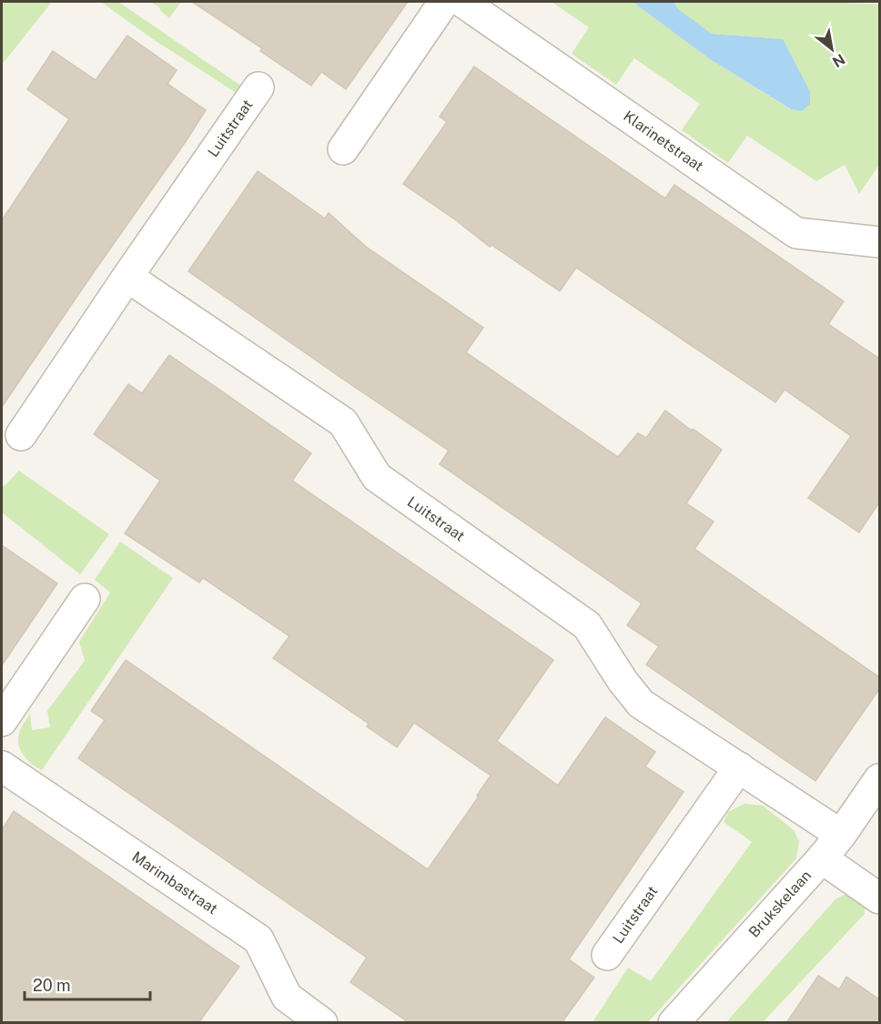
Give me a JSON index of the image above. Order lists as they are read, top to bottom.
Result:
{
  "streets": {
    "street": [
      "Luitstraat",
      "Klarinetstraat",
      "Marimbastraat",
      "Brukskelaan"
    ]
  },
  "crossings": [
    ["Luitstraat", "Brukskelaan"]
  ],
  "scale_bar": "20 m",
  "north": "bottom right"
}
